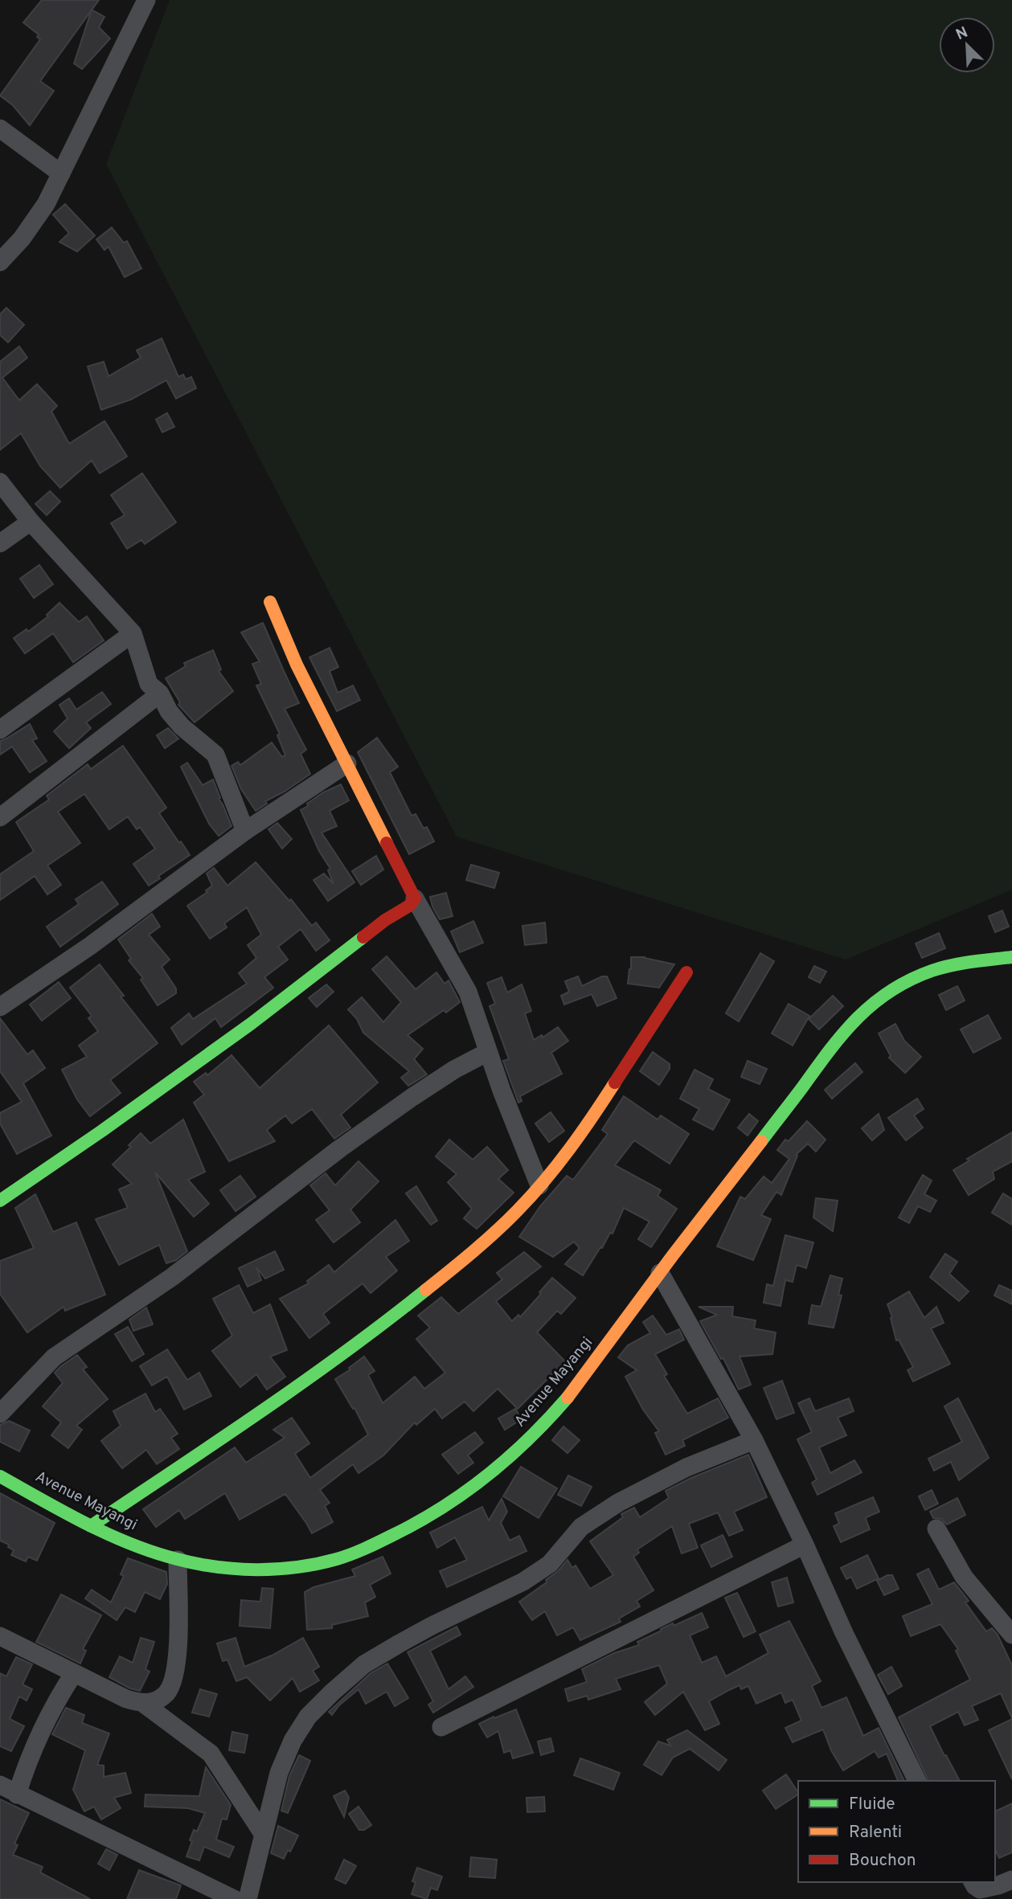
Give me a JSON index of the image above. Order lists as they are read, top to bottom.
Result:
{
  "streets": {
    "street": ["Avenue Mayangi"]
  },
  "legend": ["Fluide", "Ralenti", "Bouchon"],
  "north": "top left"
}
